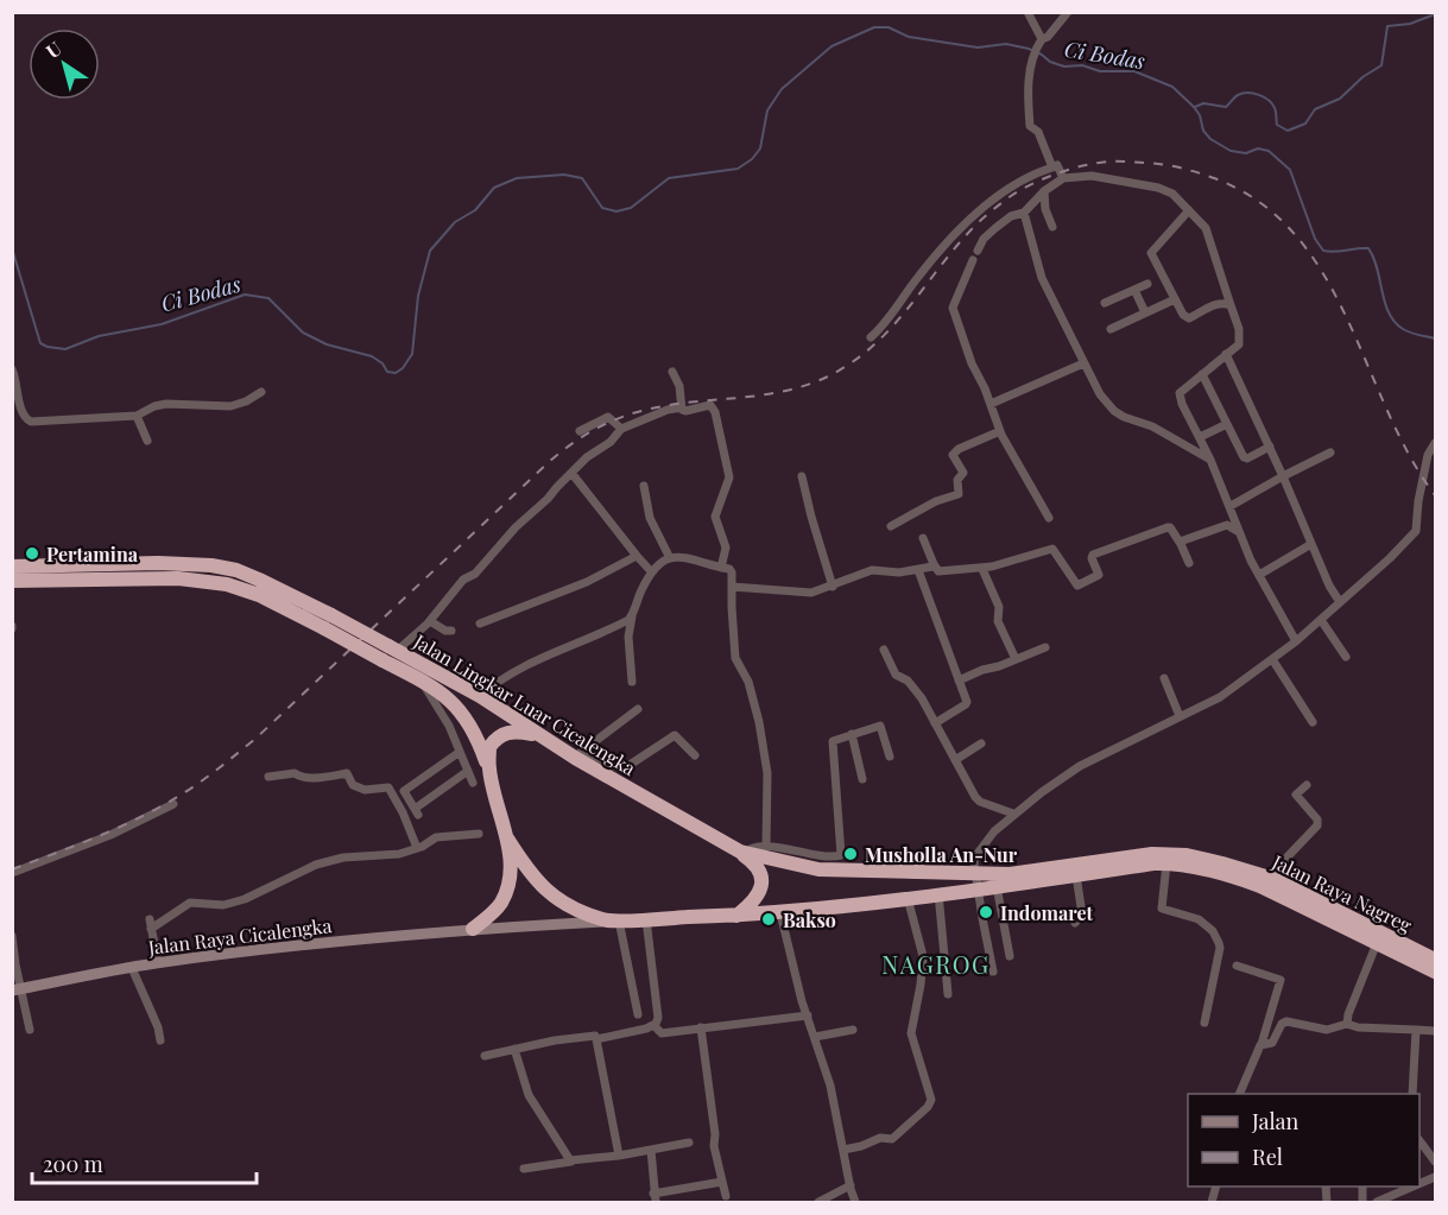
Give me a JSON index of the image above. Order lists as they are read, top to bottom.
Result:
{
  "streets": {
    "highway": ["Jalan Lingkar Luar Cicalengka", "Jalan Raya Nagreg"],
    "main road": ["Jalan Raya Cicalengka"]
  },
  "crossings": [
    ["Jalan Lingkar Luar Cicalengka", "Jalan Raya Nagreg"],
    ["Jalan Raya Nagreg", "Jalan Raya Cicalengka"]
  ],
  "districts": ["NAGROG"],
  "water": ["Ci Bodas"],
  "places": [
    "Pertamina",
    "Musholla An-Nur",
    "Indomaret",
    "Bakso"
  ],
  "legend": ["Jalan", "Rel"],
  "scale_bar": "200 m",
  "north": "top left"
}
